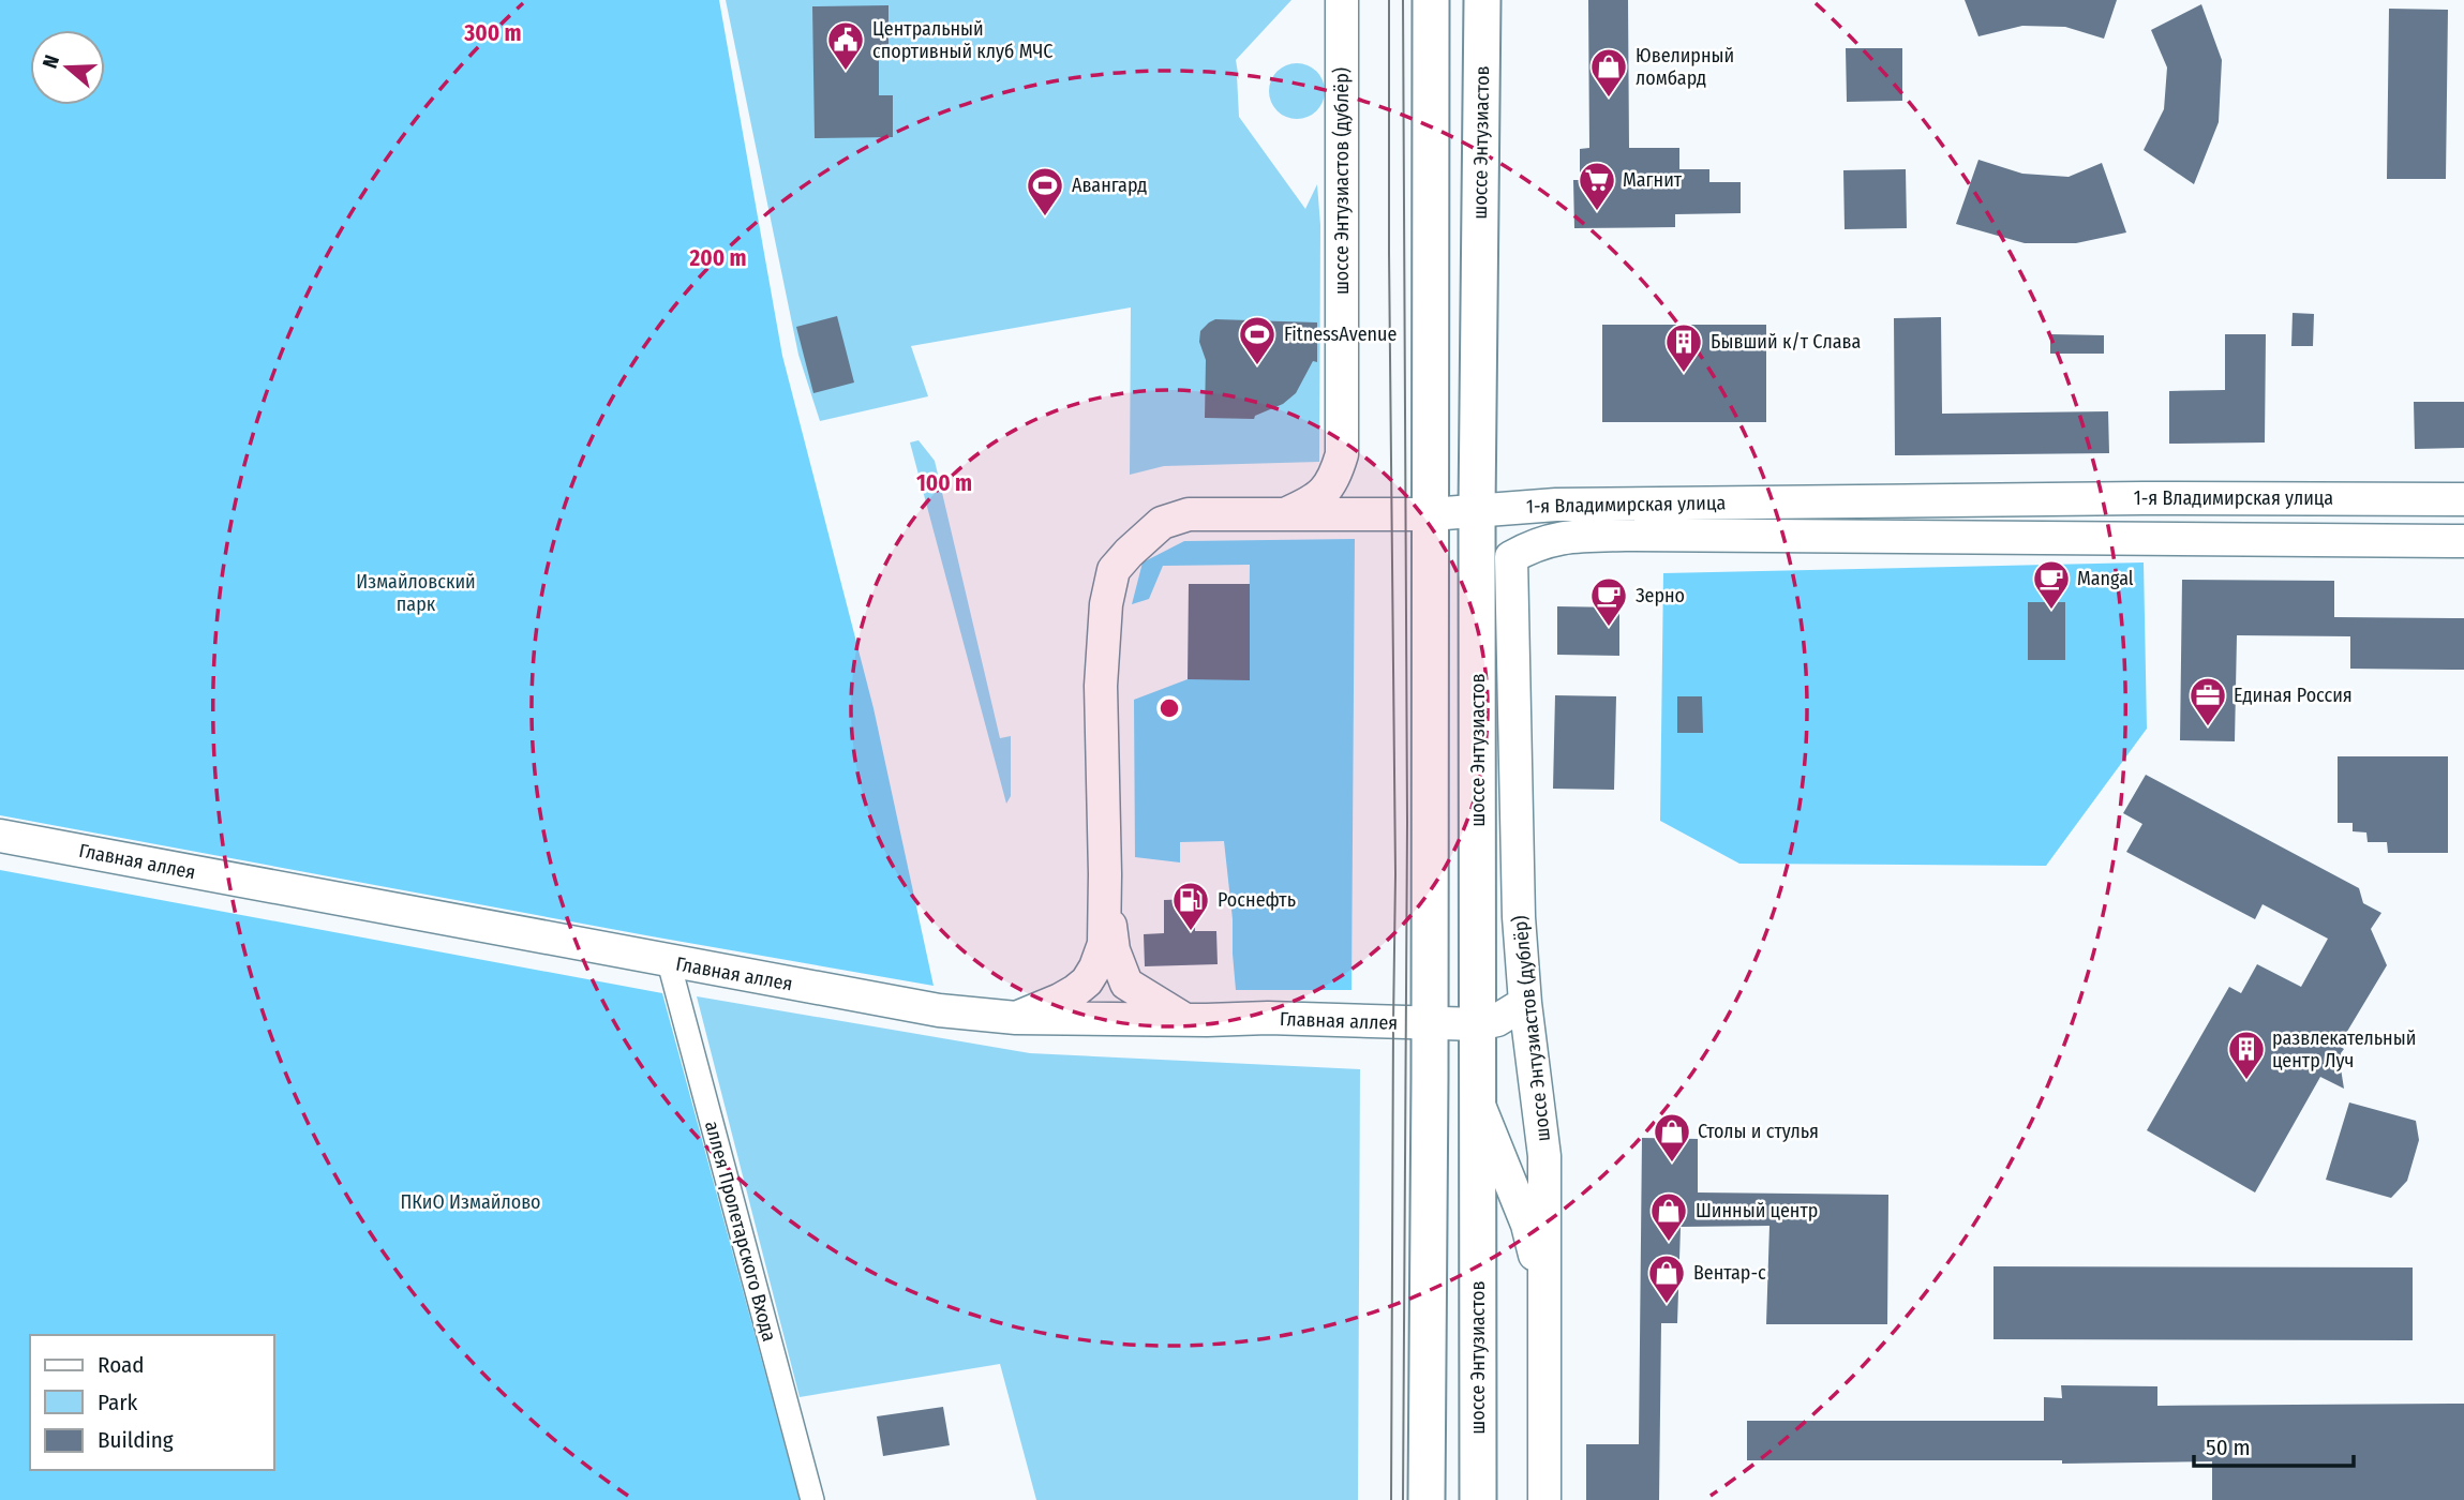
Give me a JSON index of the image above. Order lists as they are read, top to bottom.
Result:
{
  "streets": {
    "main road": [
      "шоссе Энтузиастов",
      "шоссе Энтузиастов (дублёр)",
      "1-я Владимирская улица",
      "Главная аллея"
    ],
    "street": ["аллея Пролетарского Входа"]
  },
  "crossings": [
    ["шоссе Энтузиастов", "1-я Владимирская улица"],
    ["шоссе Энтузиастов", "Главная аллея"],
    ["шоссе Энтузиастов (дублёр)", "1-я Владимирская улица"],
    ["1-я Владимирская улица", "Главная аллея"],
    ["Главная аллея", "аллея Пролетарского Входа"]
  ],
  "parks": ["Измайловский парк", "ПКиО Измайлово"],
  "places": {
    "public building": ["Центральный спортивный клуб МЧС"],
    "shop": [
      "Ювелирный ломбард",
      "Столы и стулья",
      "Шинный центр",
      "Вентар-с"
    ],
    "supermarket": ["Магнит"],
    "sports": ["Авангард", "FitnessAvenue"],
    "building": ["Бывший к/т Слава", "развлекательный центр Луч"],
    "cafe": ["Mangal", "Зерно"],
    "office": ["Единая Россия"],
    "fuel station": ["Роснефть"]
  },
  "legend": ["Road", "Park", "Building"],
  "scale_bar": "50 m",
  "north": "left",
  "rings": ["300 m", "200 m", "100 m"]
}
